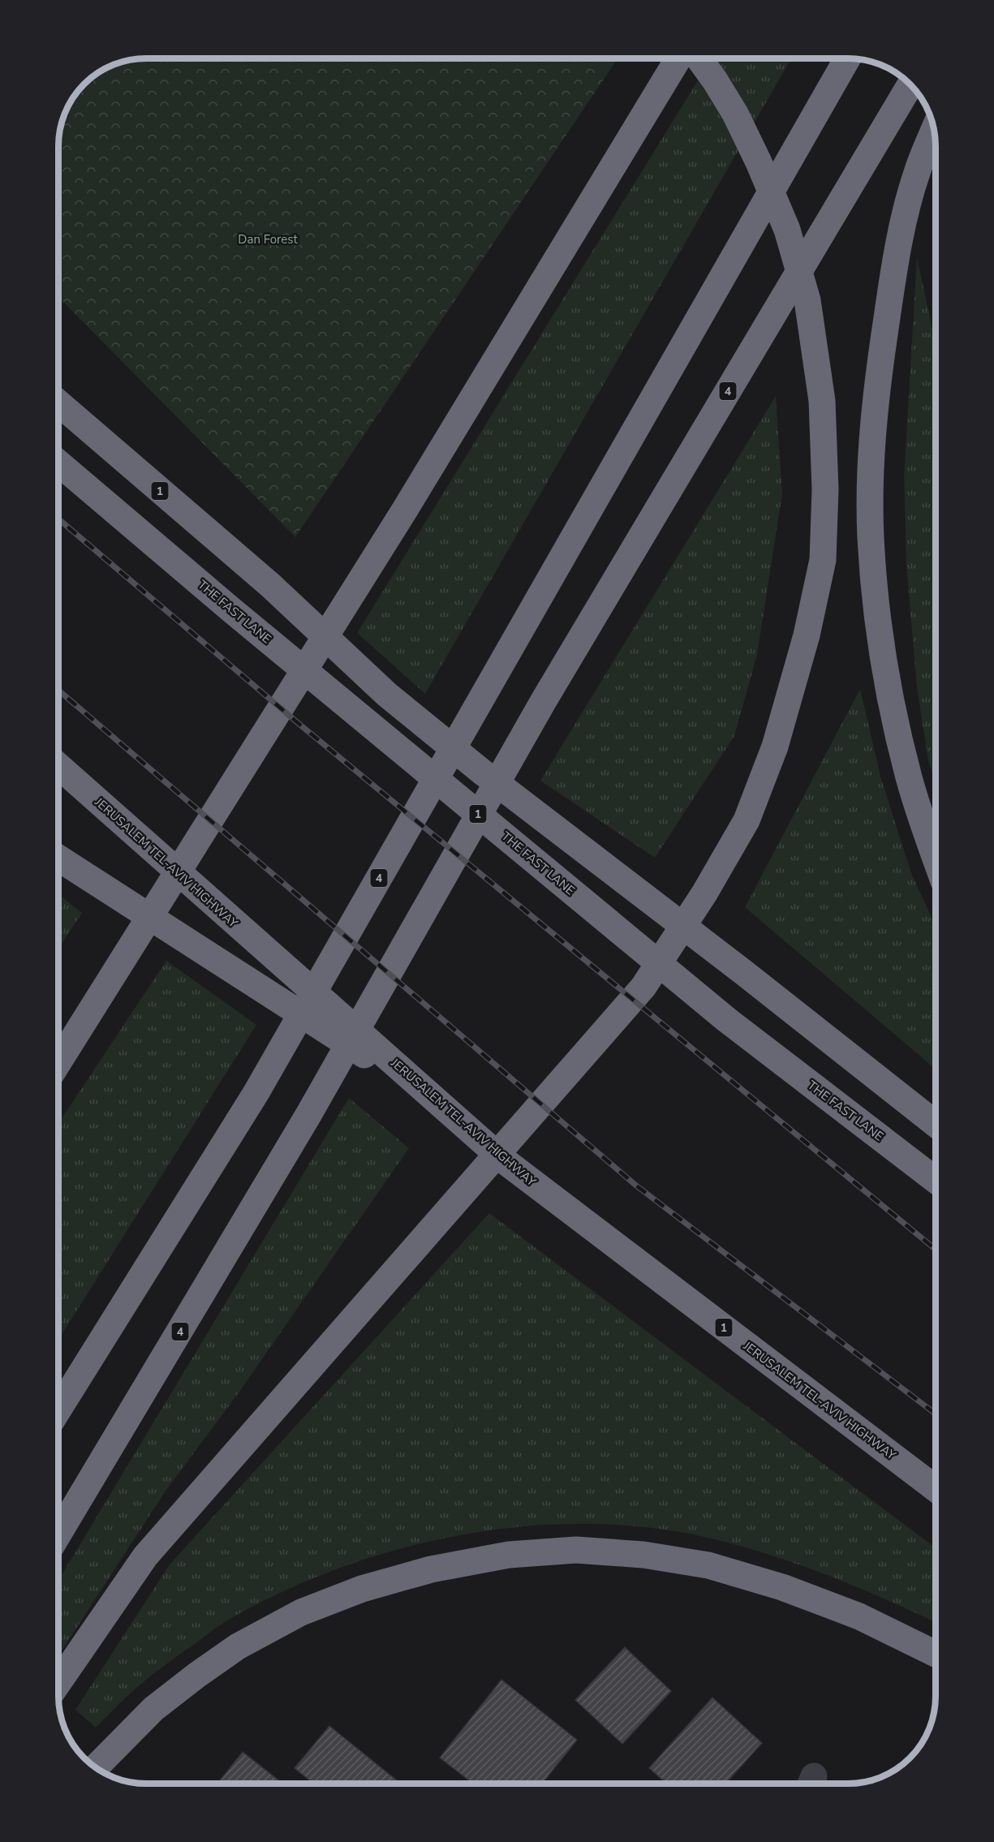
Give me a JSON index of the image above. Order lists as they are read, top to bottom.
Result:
{
  "streets": {
    "highway": [
      "4",
      "1",
      "THE FAST LANE",
      "JERUSALEM TEL-AVIV HIGHWAY"
    ]
  },
  "parks": ["Dan Forest"]
}
